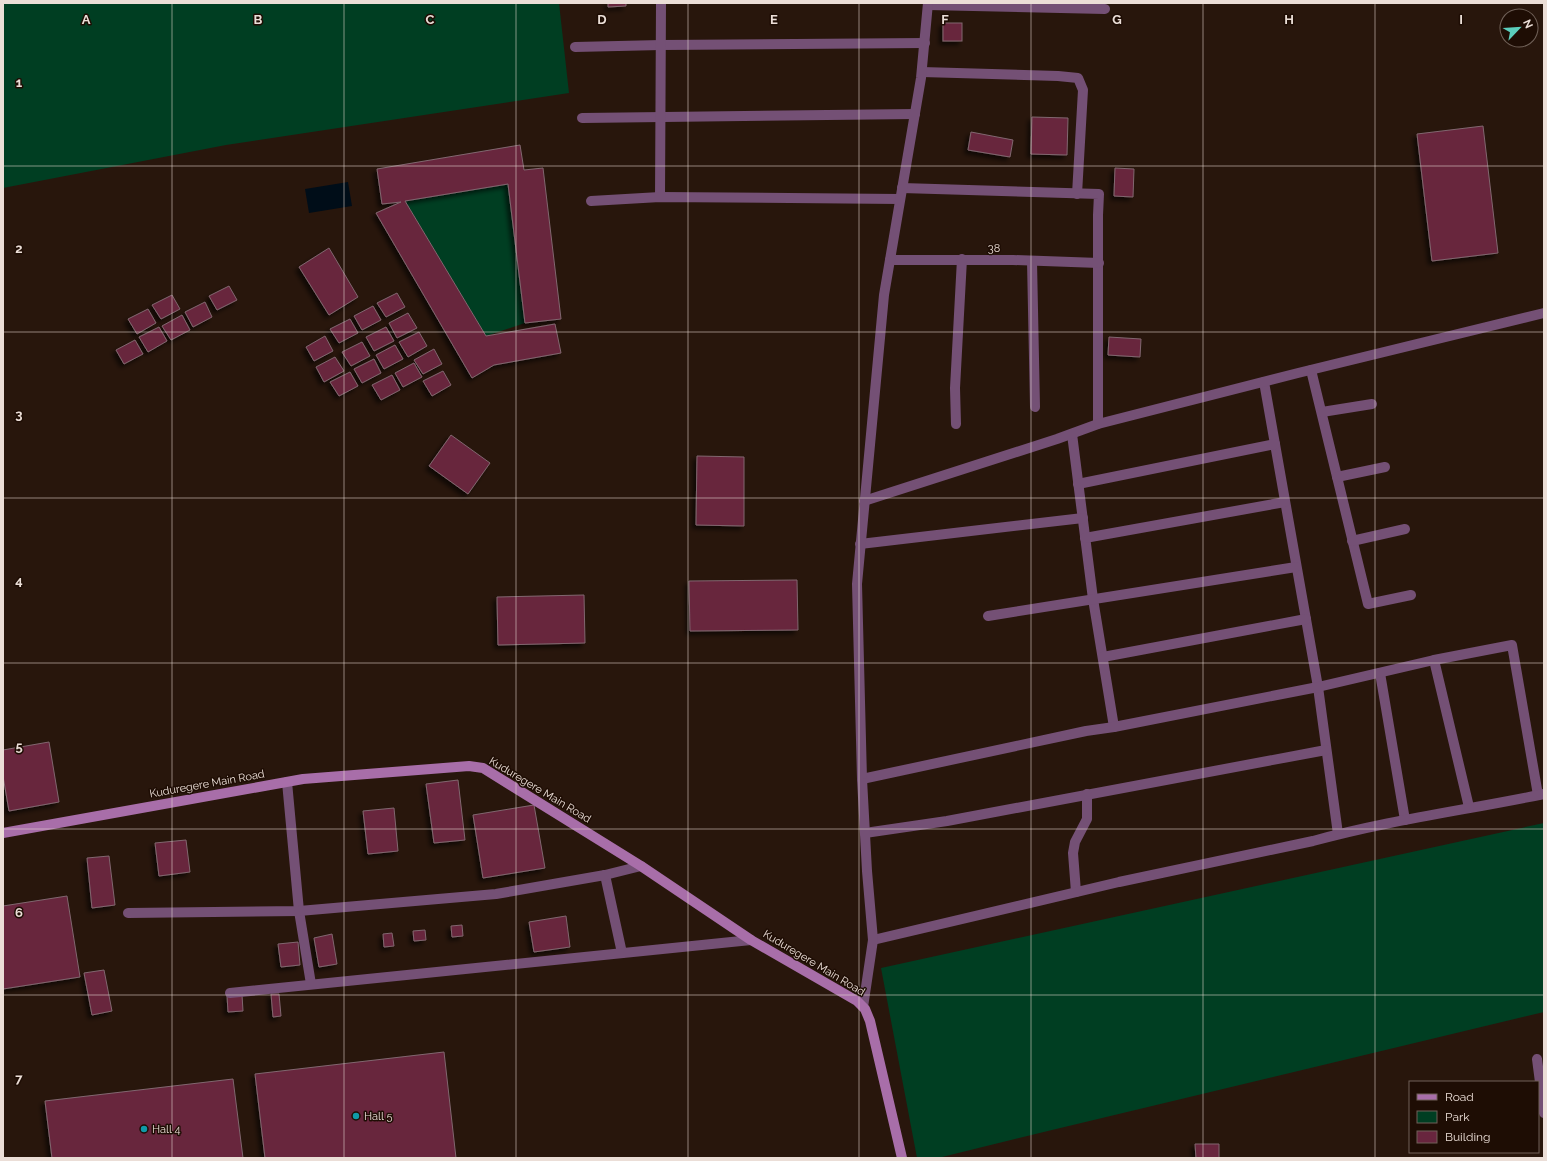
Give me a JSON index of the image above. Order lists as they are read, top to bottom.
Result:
{
  "streets": {
    "street": ["38", "Kuduregere Main Road"]
  },
  "places": ["Hall 5", "Hall 4"],
  "legend": ["Road", "Park", "Building"],
  "north": "top right",
  "grid": {
    "columns": [
      "A",
      "B",
      "C",
      "D",
      "E",
      "F",
      "G",
      "H",
      "I"
    ],
    "rows": [
      "1",
      "2",
      "3",
      "4",
      "5",
      "6",
      "7"
    ]
  }
}
